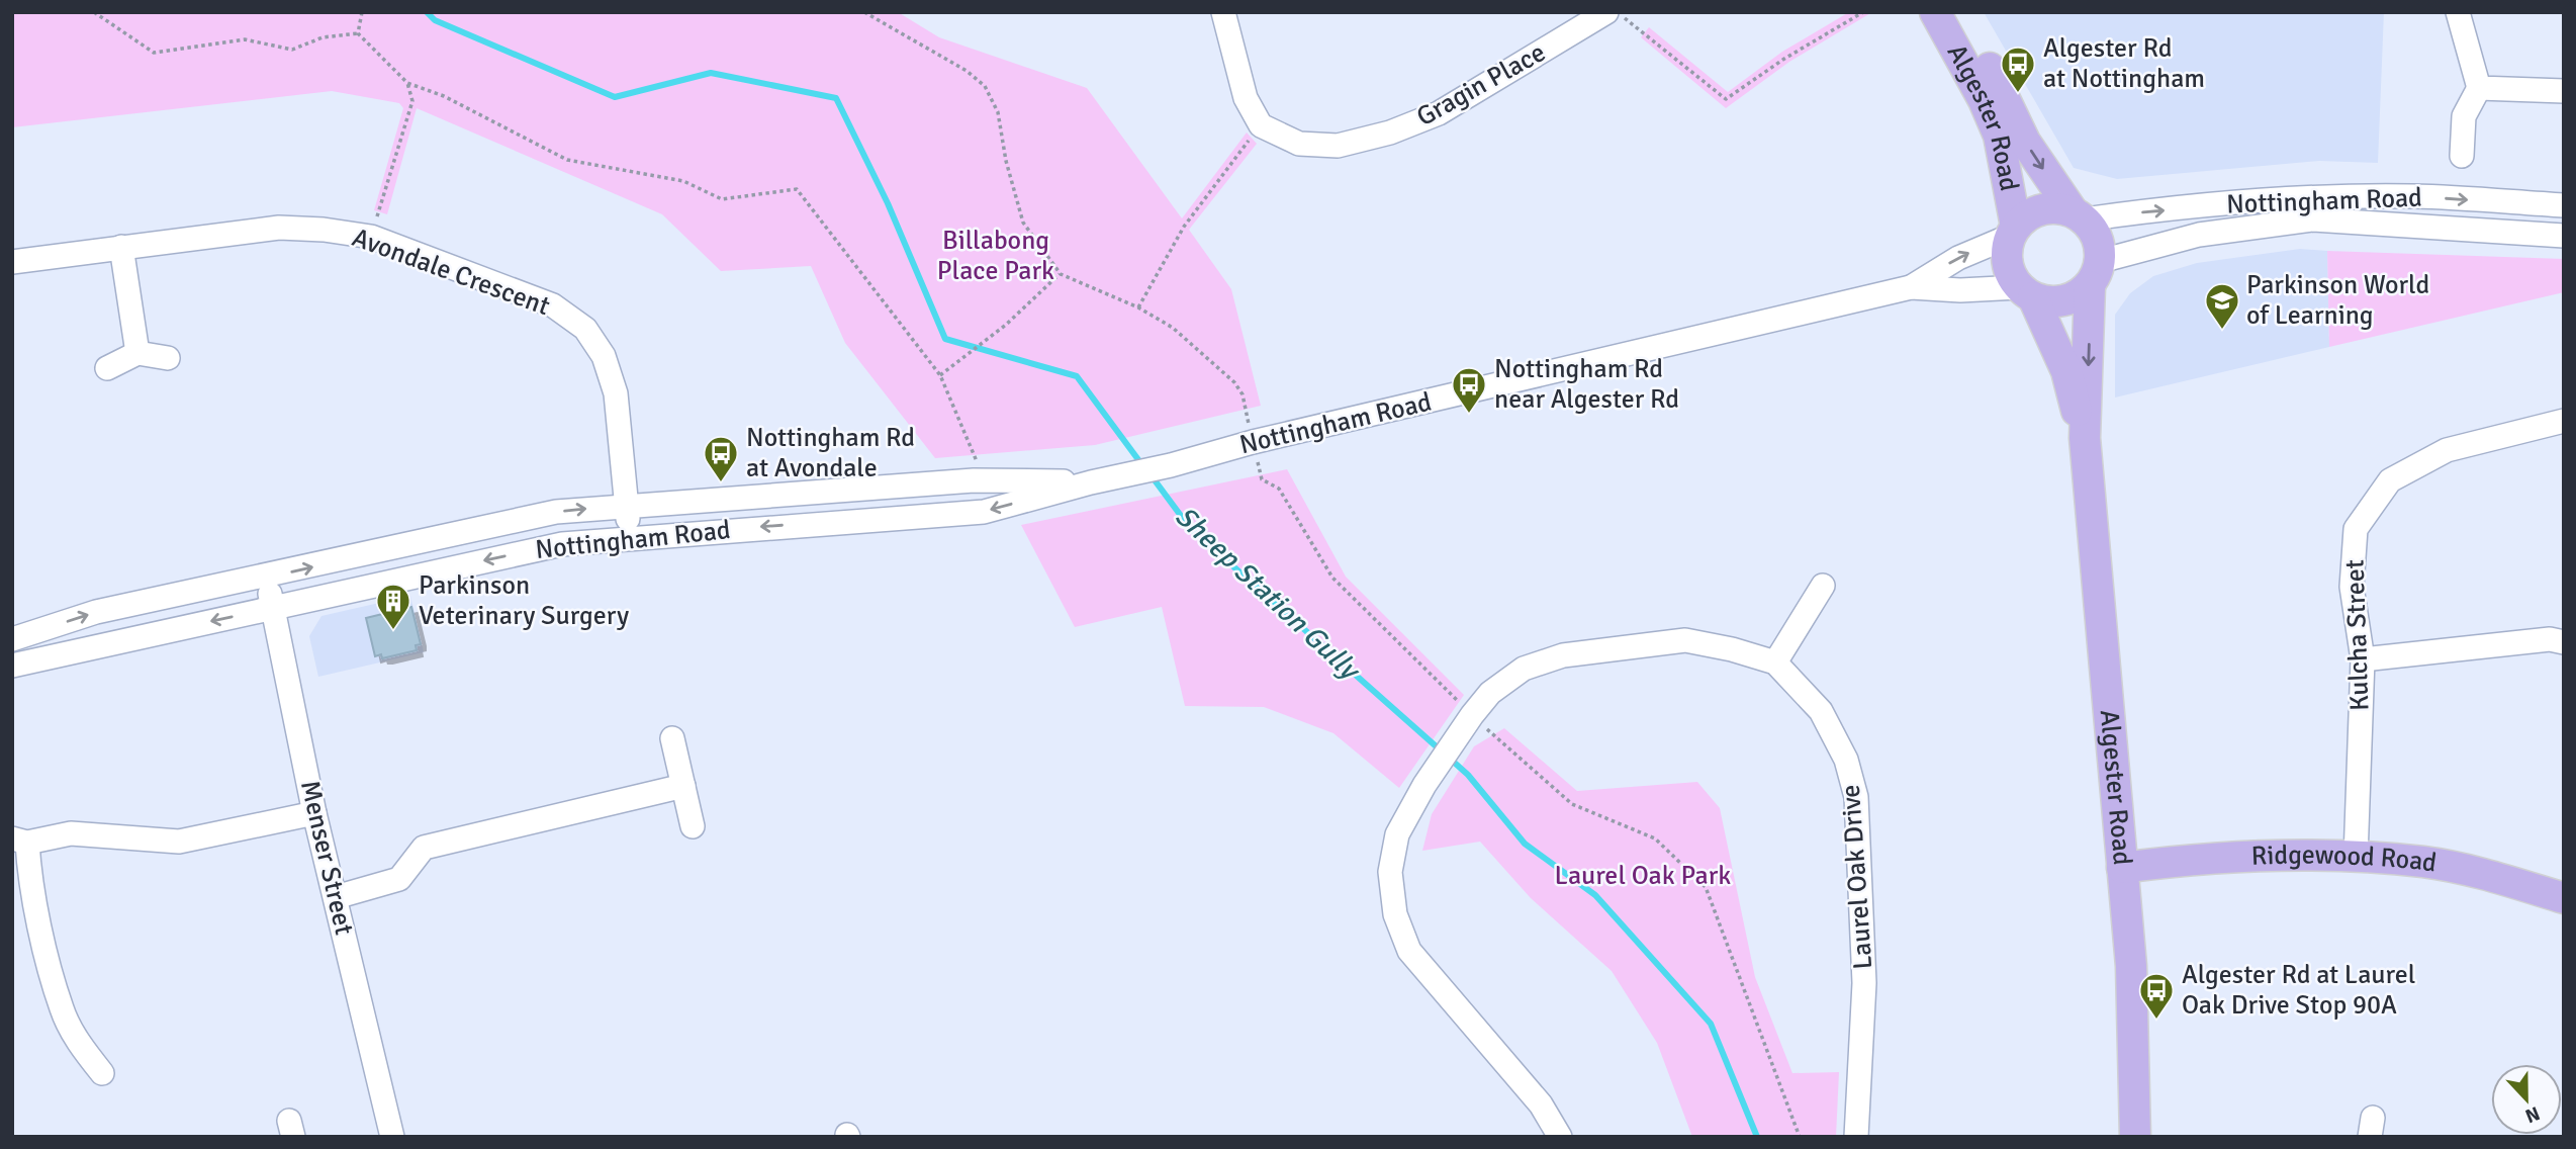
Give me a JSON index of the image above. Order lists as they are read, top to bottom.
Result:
{
  "streets": {
    "main road": ["Algester Road", "Ridgewood Road"],
    "street": [
      "Gragin Place",
      "Nottingham Road",
      "Avondale Crescent",
      "Kulcha Street",
      "Menser Street",
      "Laurel Oak Drive"
    ]
  },
  "crossings": [
    ["Algester Road", "Nottingham Road"],
    ["Algester Road", "Ridgewood Road"],
    ["Nottingham Road", "Avondale Crescent"],
    ["Nottingham Road", "Menser Street"],
    ["Kulcha Street", "Ridgewood Road"]
  ],
  "water": ["Sheep Station Gully"],
  "parks": ["Billabong Place Park", "Laurel Oak Park"],
  "places": {
    "bus stop": [
      "Algester Rd at Nottingham",
      "Nottingham Rd near Algester Rd",
      "Nottingham Rd at Avondale",
      "Algester Rd at Laurel Oak Drive Stop 90A"
    ],
    "school or university": ["Parkinson World of Learning"],
    "building": ["Parkinson Veterinary Surgery"]
  },
  "north": "bottom"
}
